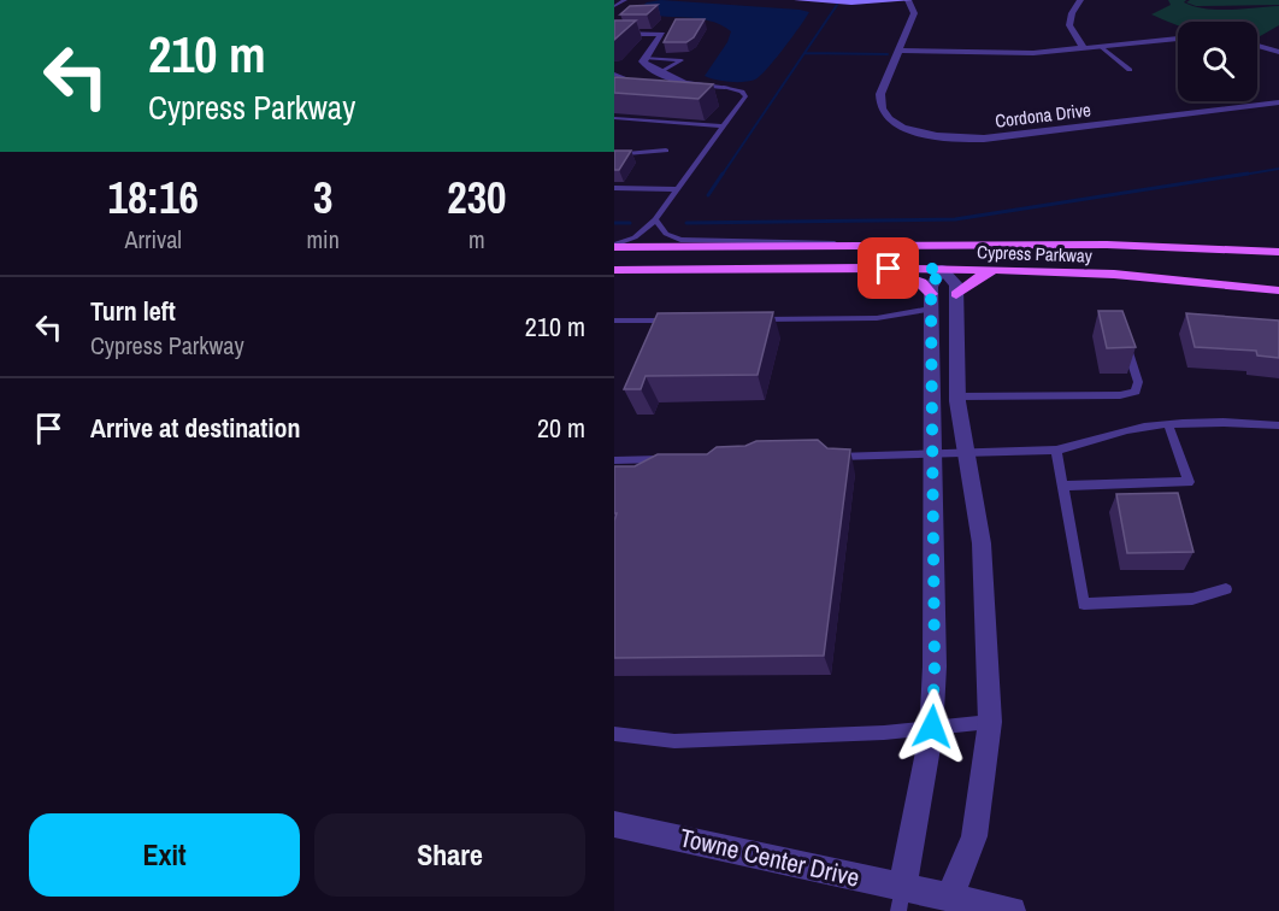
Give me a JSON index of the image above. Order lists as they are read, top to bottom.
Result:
{
  "streets": {
    "main road": ["Cypress Parkway"],
    "street": ["Cordona Drive", "Towne Center Drive"]
  },
  "page": {
    "turn": ["210 m", "Cypress Parkway"],
    "eta": [
      "18:16",
      "Arrival",
      "3",
      "min",
      "230",
      "m"
    ],
    "list": [
      {
        "name": "Turn left",
        "note": "Cypress Parkway",
        "value": "210 m"
      },
      {
        "name": "Arrive at destination",
        "value": "20 m"
      }
    ],
    "buttons": ["Exit", "Share"]
  }
}
